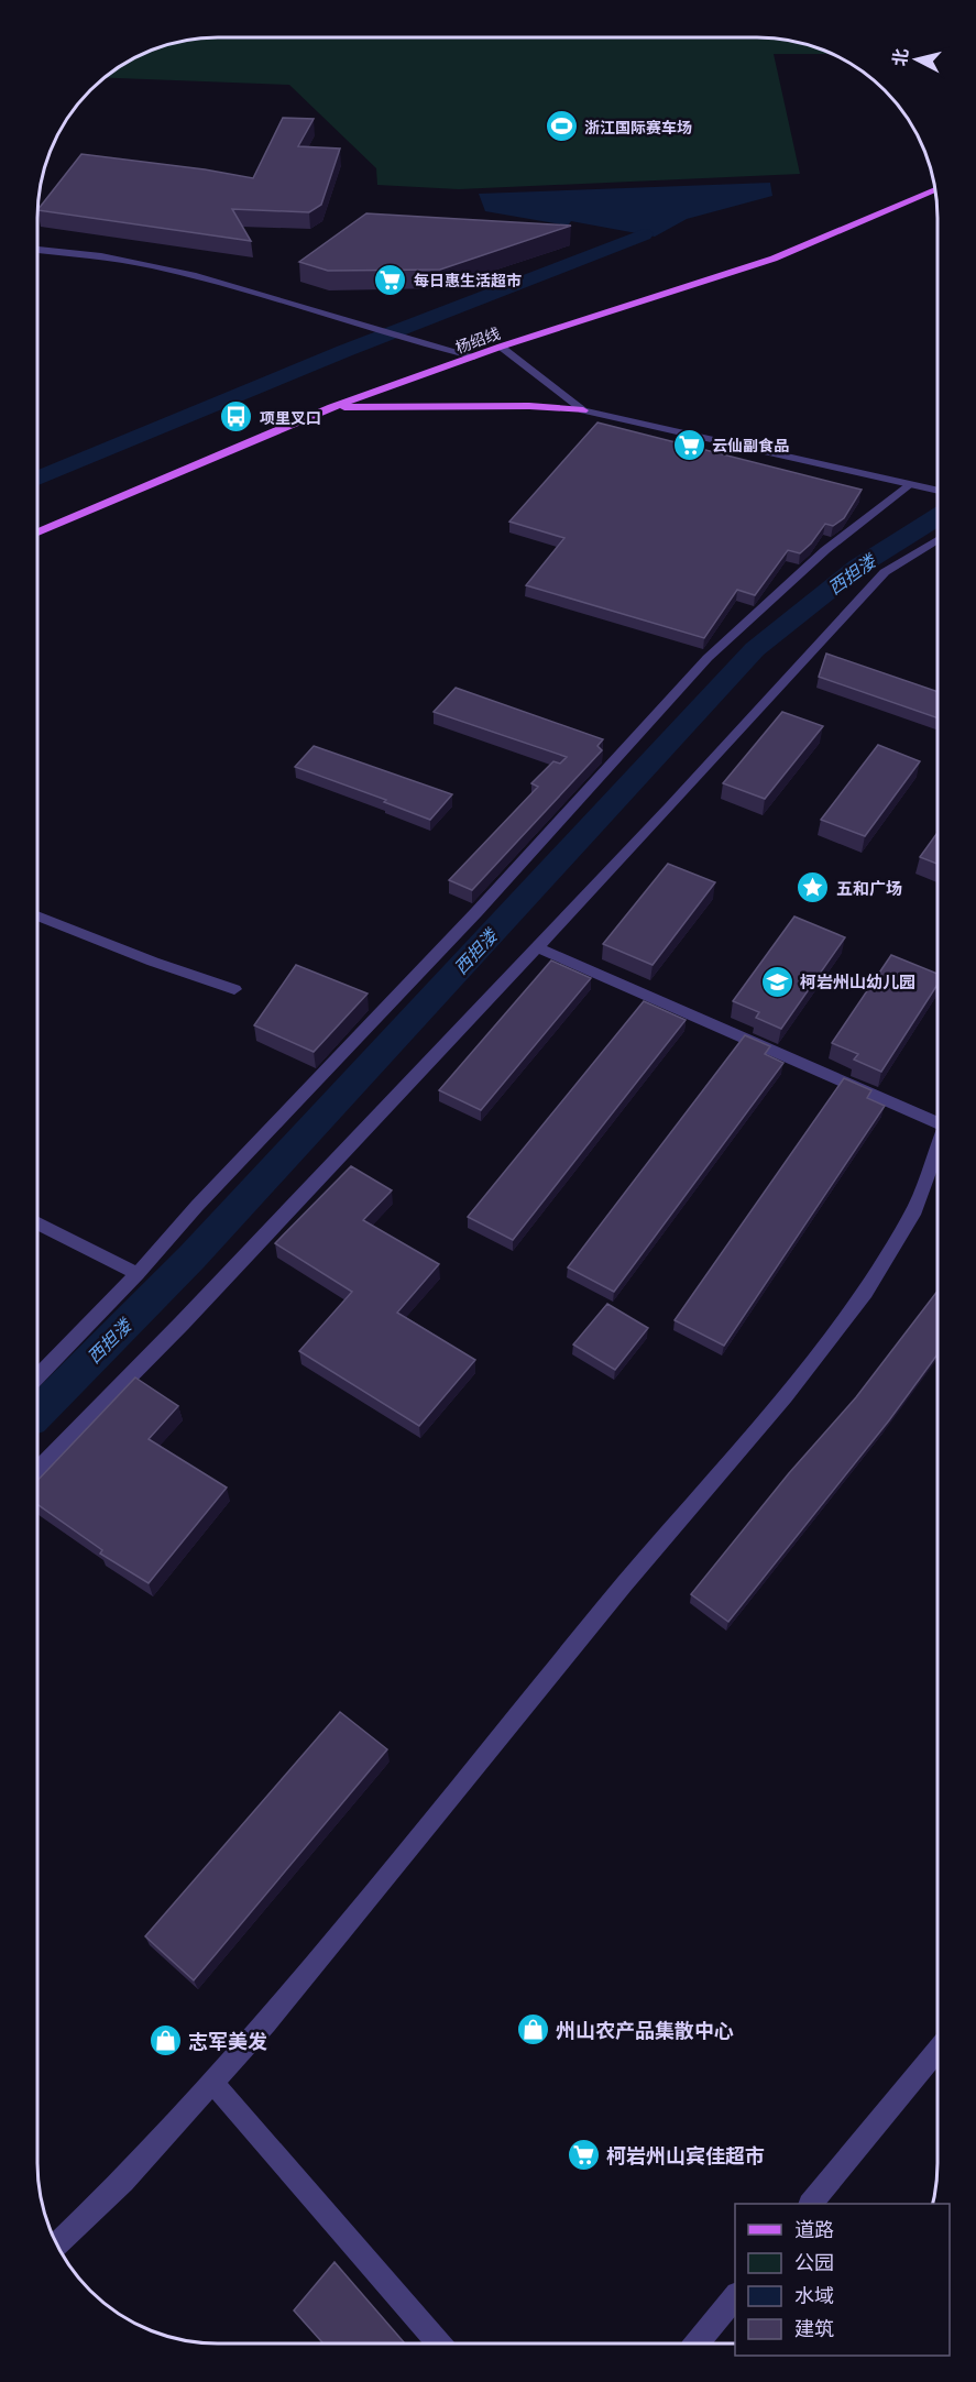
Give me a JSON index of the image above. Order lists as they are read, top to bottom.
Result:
{
  "streets": {
    "main road": ["杨绍线"]
  },
  "water": ["西担溇"],
  "places": {
    "sports": ["浙江国际赛车场"],
    "supermarket": ["每日惠生活超市", "云仙副食品", "柯岩州山宾佳超市"],
    "bus stop": ["项里叉口"],
    "place": ["五和广场"],
    "school or university": ["柯岩州山幼儿园"],
    "shop": ["州山农产品集散中心", "志军美发"]
  },
  "legend": [
    "道路",
    "公园",
    "水域",
    "建筑"
  ],
  "north": "left"
}
